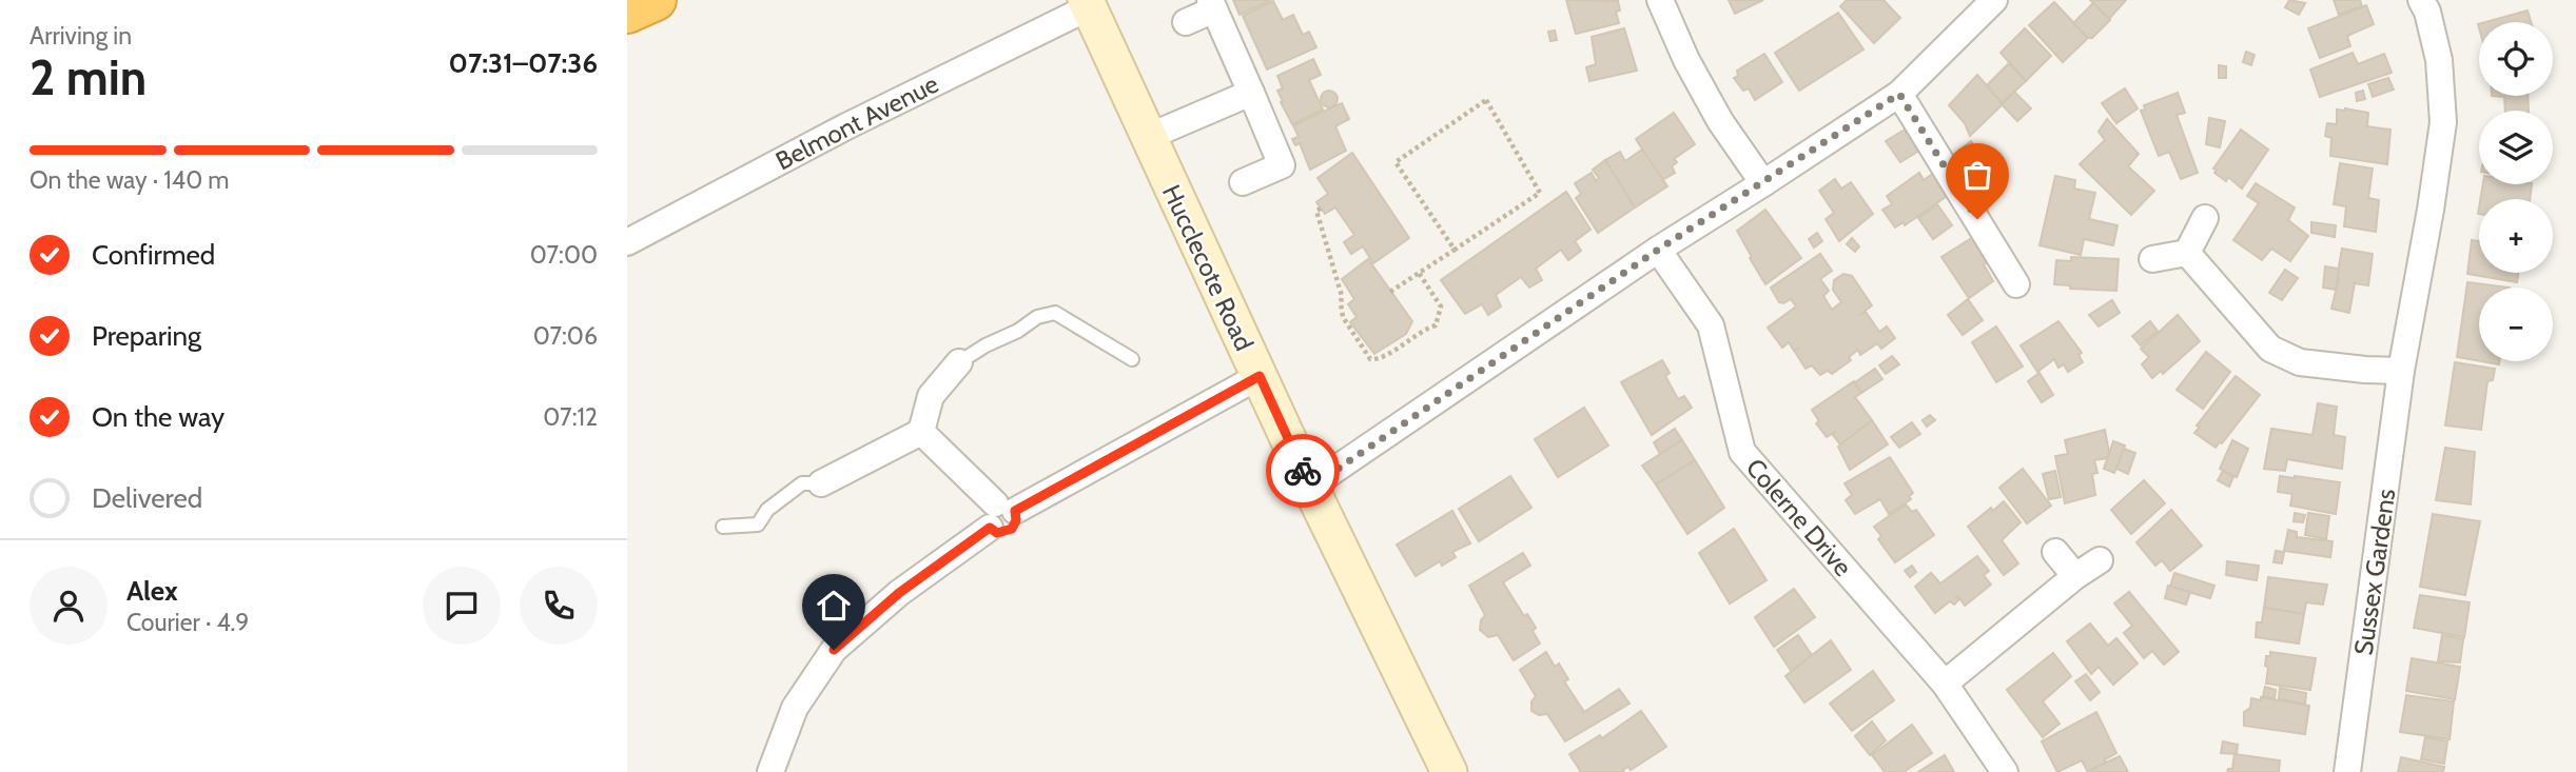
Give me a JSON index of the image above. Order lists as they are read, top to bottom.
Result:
{
  "streets": {
    "street": [
      "Belmont Avenue",
      "Hucclecote Road",
      "Colerne Drive",
      "Sussex Gardens"
    ]
  },
  "crossings": [
    ["Belmont Avenue", "Hucclecote Road"]
  ],
  "page": {
    "heading": ["2 min", "Arriving in", "07:31–07:36"],
    "panel": ["Alex", "Courier · 4.9"],
    "map_buttons": ["+", "−"],
    "bar": "On the way · 140 m",
    "list": [
      ["Confirmed", "07:00"],
      ["Preparing", "07:06"],
      ["On the way", "07:12"],
      "Delivered"
    ]
  }
}
